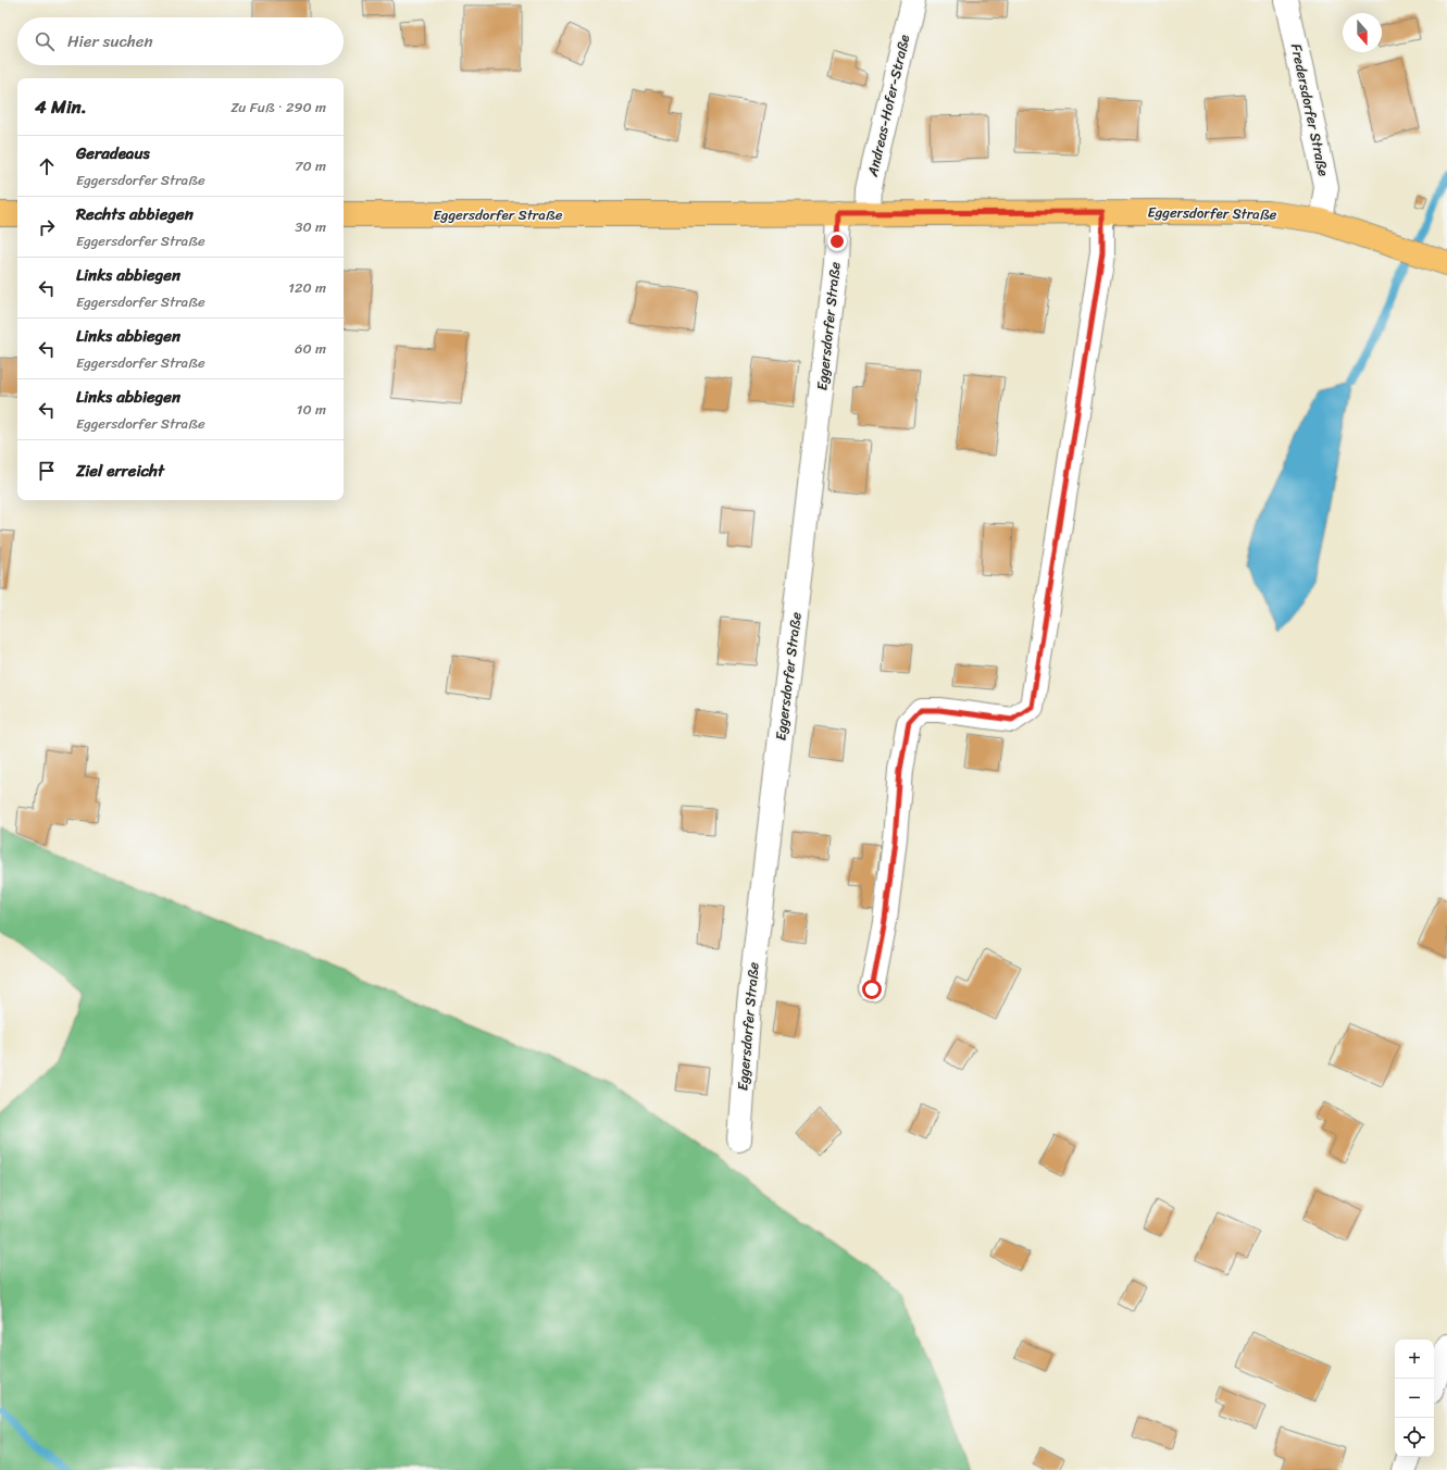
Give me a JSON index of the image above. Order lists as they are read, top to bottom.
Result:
{
  "streets": {
    "main road": ["Eggersdorfer Straße"],
    "street": ["Andreas-Hofer-Straße", "Fredersdorfer Straße"]
  },
  "crossings": [
    ["Andreas-Hofer-Straße", "Eggersdorfer Straße"],
    ["Fredersdorfer Straße", "Eggersdorfer Straße"]
  ],
  "north": "bottom",
  "page": {
    "search": "Hier suchen",
    "heading": ["4 Min.", "Zu Fuß · 290 m"],
    "list": [
      ["Geradeaus", "Eggersdorfer Straße", "70 m"],
      ["Rechts abbiegen", "Eggersdorfer Straße", "30 m"],
      ["Links abbiegen", "Eggersdorfer Straße", "120 m"],
      ["Links abbiegen", "Eggersdorfer Straße", "60 m"],
      ["Links abbiegen", "Eggersdorfer Straße", "10 m"],
      "Ziel erreicht"
    ],
    "map_buttons": ["+", "−"]
  }
}
